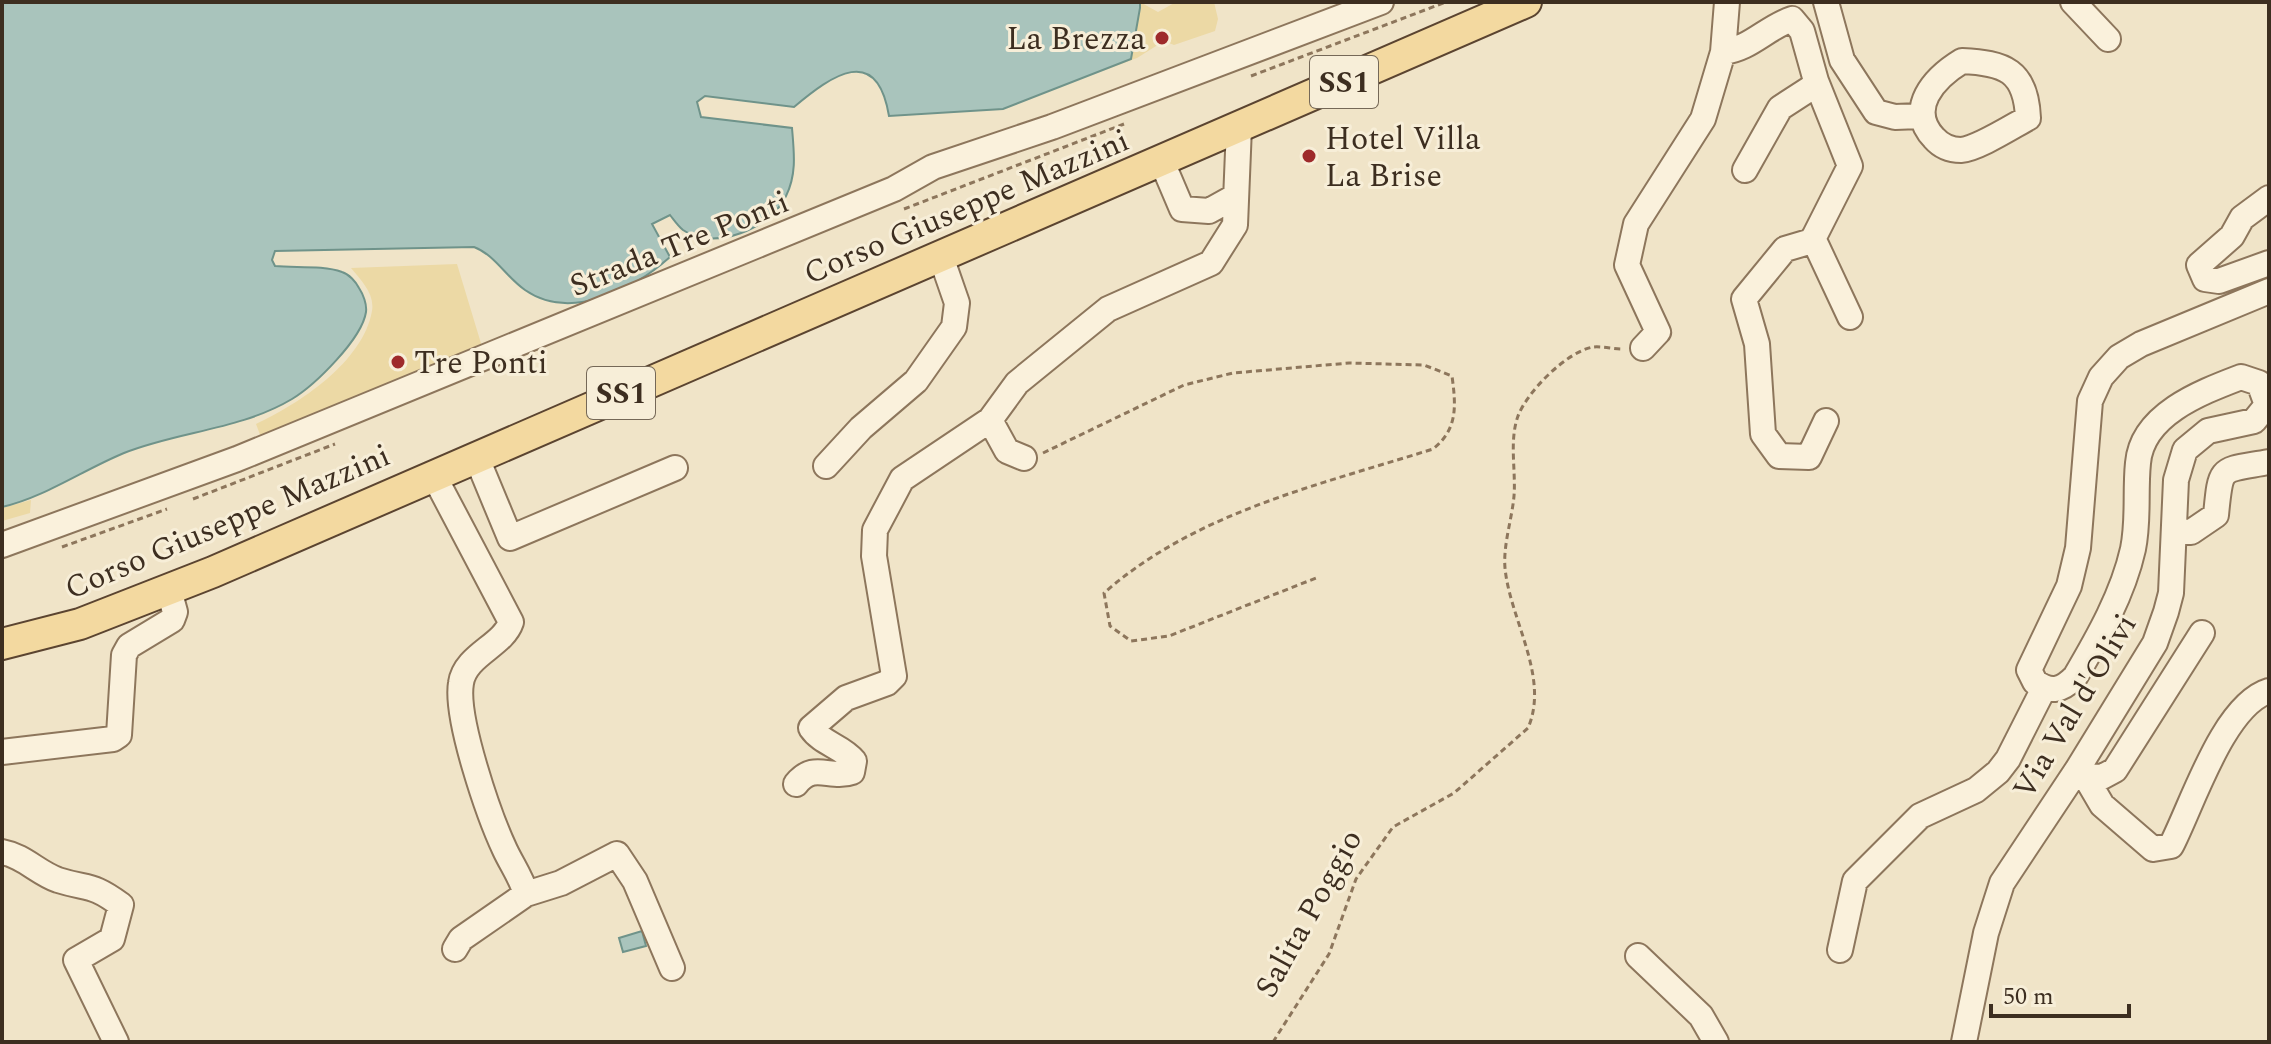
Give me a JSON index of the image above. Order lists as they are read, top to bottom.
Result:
{
  "streets": {
    "main road": ["SS1", "Corso Giuseppe Mazzini"],
    "street": ["Strada Tre Ponti", "Via Val d'Olivi"],
    "path": ["Salita Poggio"]
  },
  "places": ["La Brezza", "Hotel Villa La Brise", "Tre Ponti"],
  "scale_bar": "50 m"
}
